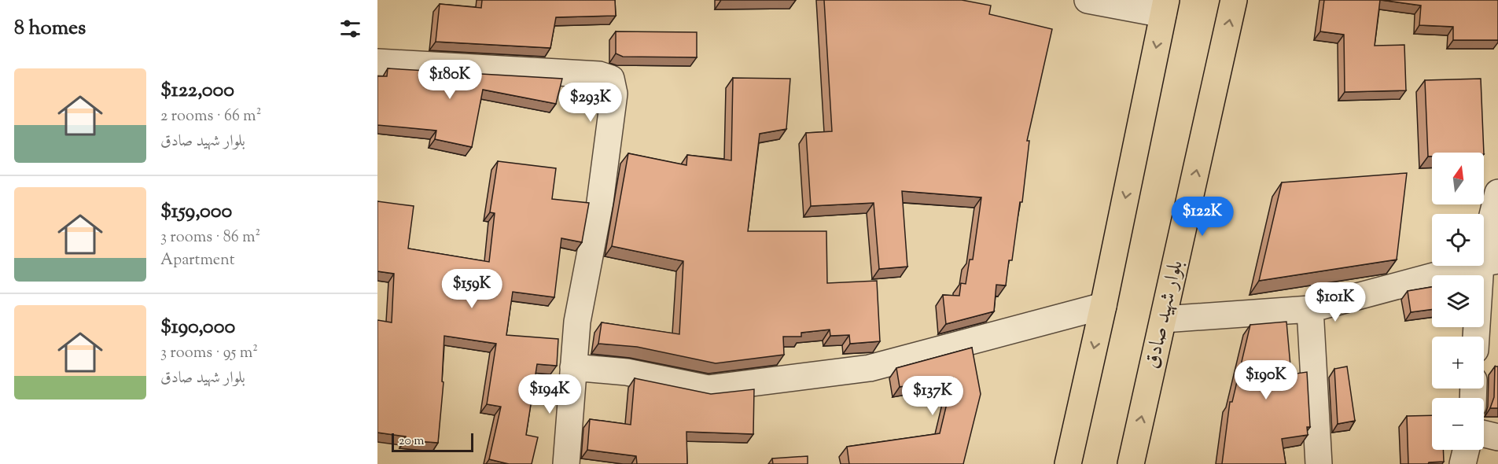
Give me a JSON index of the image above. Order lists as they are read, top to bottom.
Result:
{
  "streets": {
    "main road": ["بلوار شهید صادق"]
  },
  "scale_bar": "20 m",
  "north": "top",
  "page": {
    "heading": "8 homes",
    "list": [
      {
        "name": "$122,000",
        "note": "2 rooms · 66 m² · بلوار شهید صادق"
      },
      {
        "name": "$159,000",
        "note": "3 rooms · 86 m² · Apartment"
      },
      {
        "name": "$190,000",
        "note": "3 rooms · 95 m² · بلوار شهید صادق"
      }
    ],
    "price": [
      "$180K",
      "$293K",
      "$122K",
      "$159K",
      "$101K",
      "$190K",
      "$194K",
      "$137K"
    ],
    "map_buttons": ["+", "−"],
    "scale": "20 m"
  }
}
